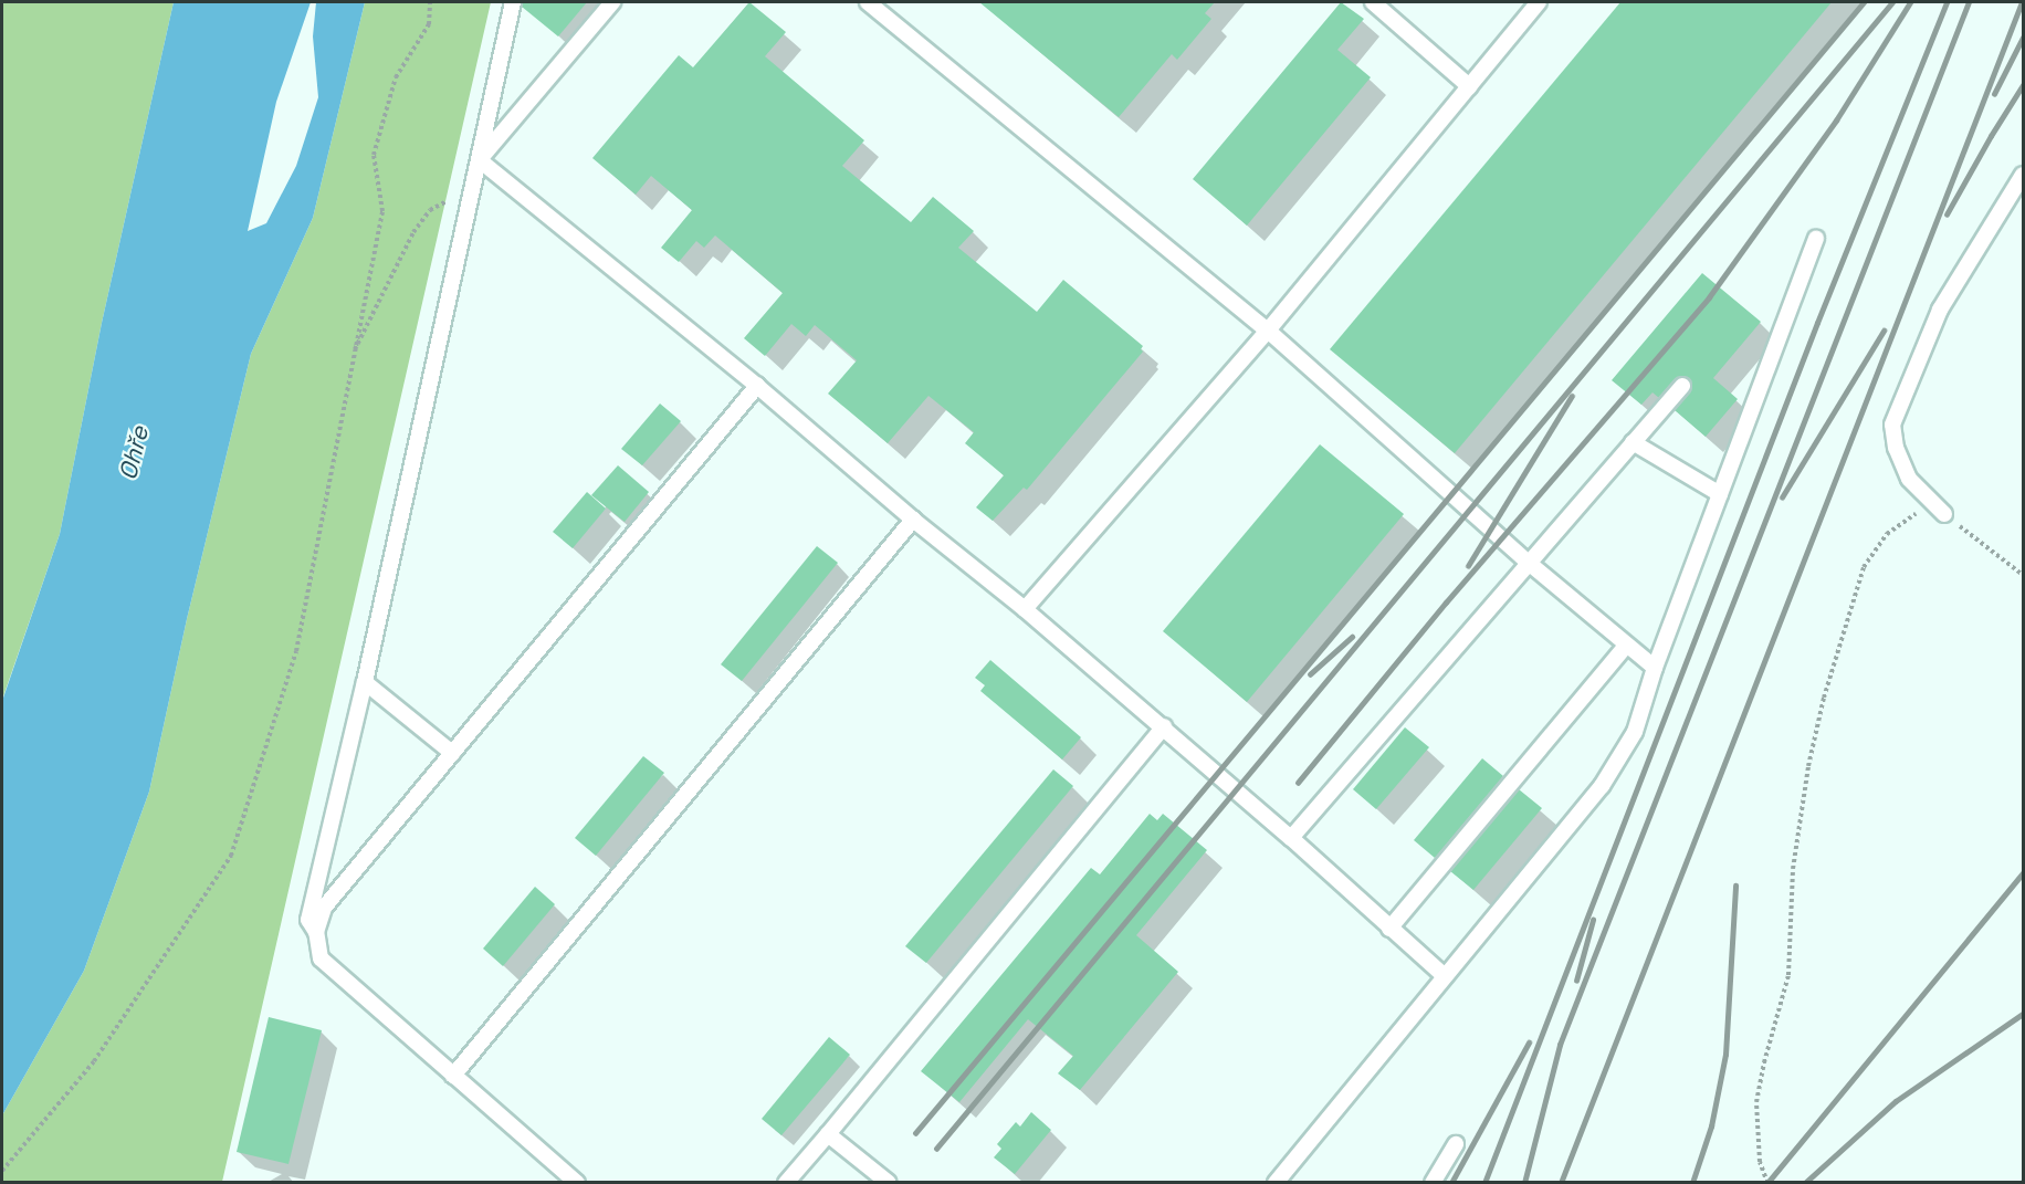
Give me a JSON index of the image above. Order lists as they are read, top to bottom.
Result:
{
  "water": ["Ohře"]
}
